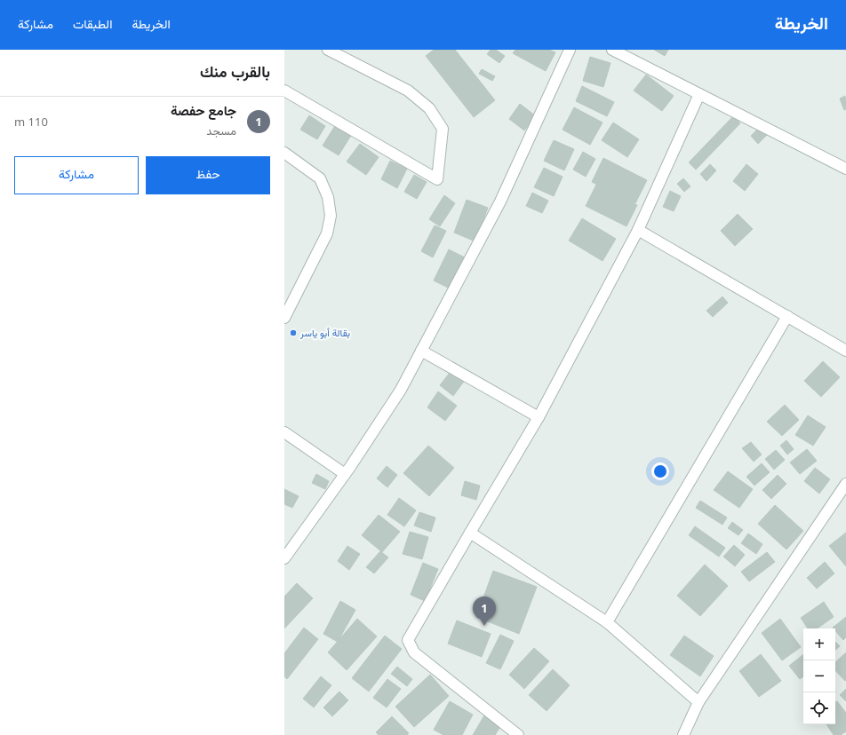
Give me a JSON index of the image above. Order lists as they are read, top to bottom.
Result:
{
  "places": ["بقالة أبو ياسر"],
  "page": {
    "header": "الخريطة",
    "nav": ["الخريطة", "الطبقات", "مشاركة"],
    "heading": "بالقرب منك",
    "list": [
      {
        "mark": "1",
        "name": "جامع حفصة",
        "note": "مسجد",
        "value": "110 m"
      }
    ],
    "buttons": ["حفظ", "مشاركة"],
    "pins": "1",
    "map_buttons": ["+", "−"]
  }
}
